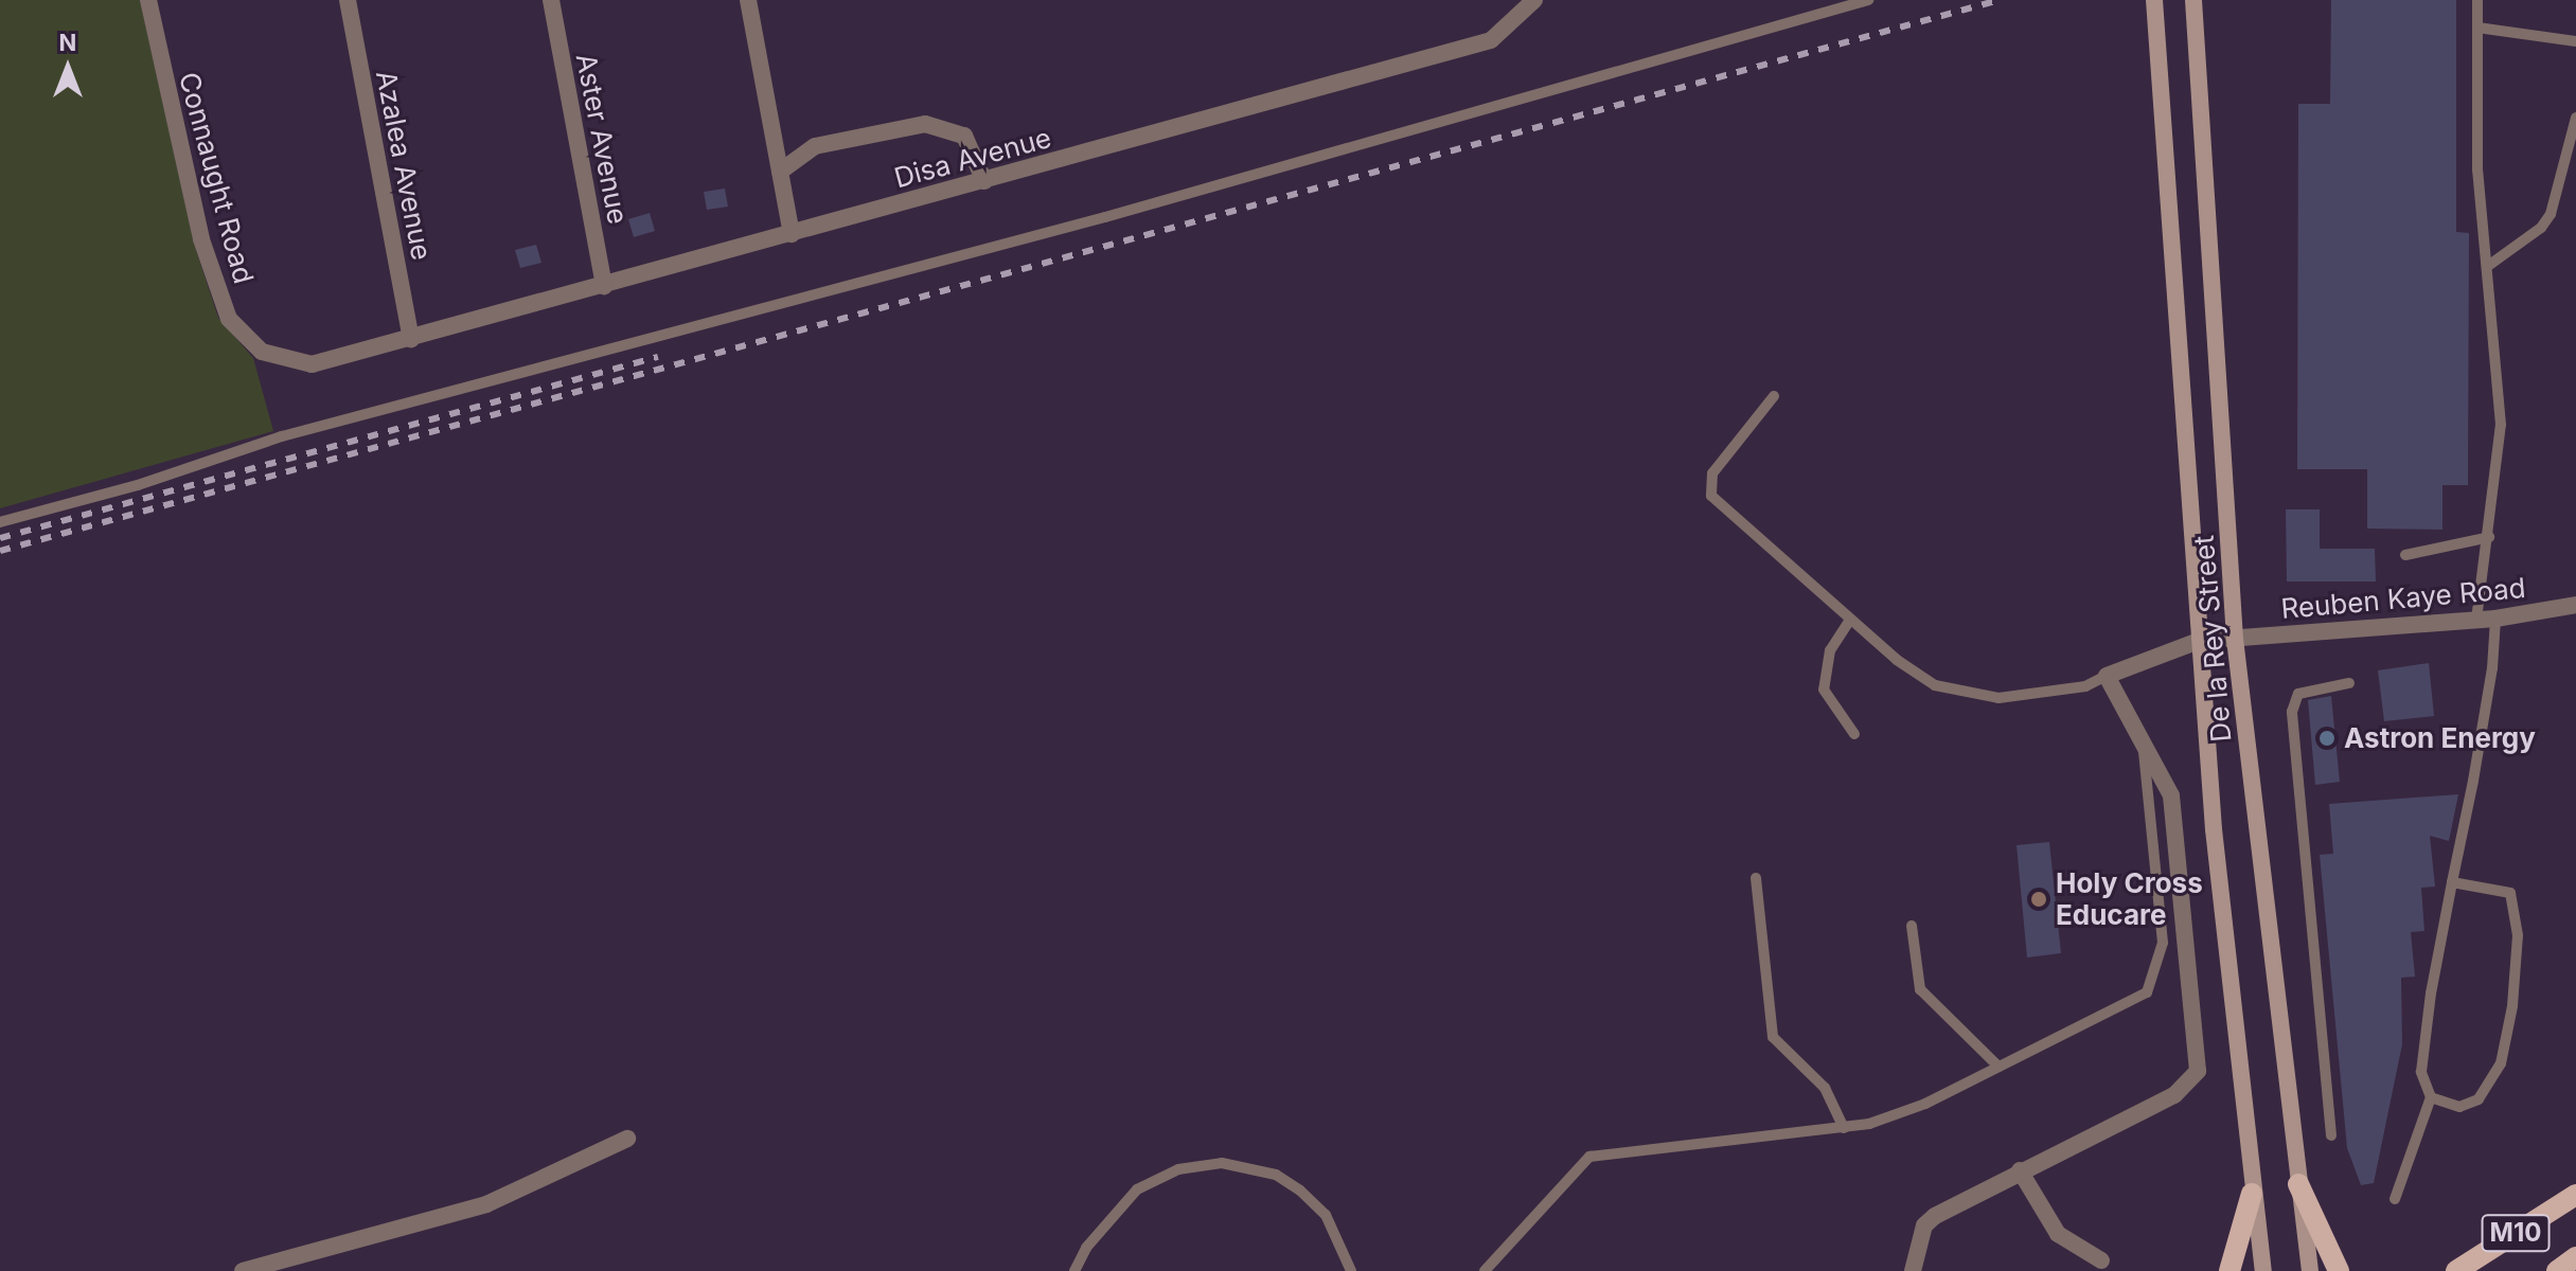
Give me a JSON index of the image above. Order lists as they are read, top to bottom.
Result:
{
  "streets": {
    "main road": ["De la Rey Street", "M10"],
    "street": [
      "Aster Avenue",
      "Disa Avenue",
      "Azalea Avenue",
      "Connaught Road",
      "Reuben Kaye Road"
    ]
  },
  "crossings": [
    ["Aster Avenue", "Disa Avenue"],
    ["Disa Avenue", "Azalea Avenue"],
    ["Disa Avenue", "Connaught Road"],
    ["Azalea Avenue", "Connaught Road"],
    ["Reuben Kaye Road", "De la Rey Street"]
  ],
  "places": ["Astron Energy", "Holy Cross Educare"],
  "north": "top"
}
